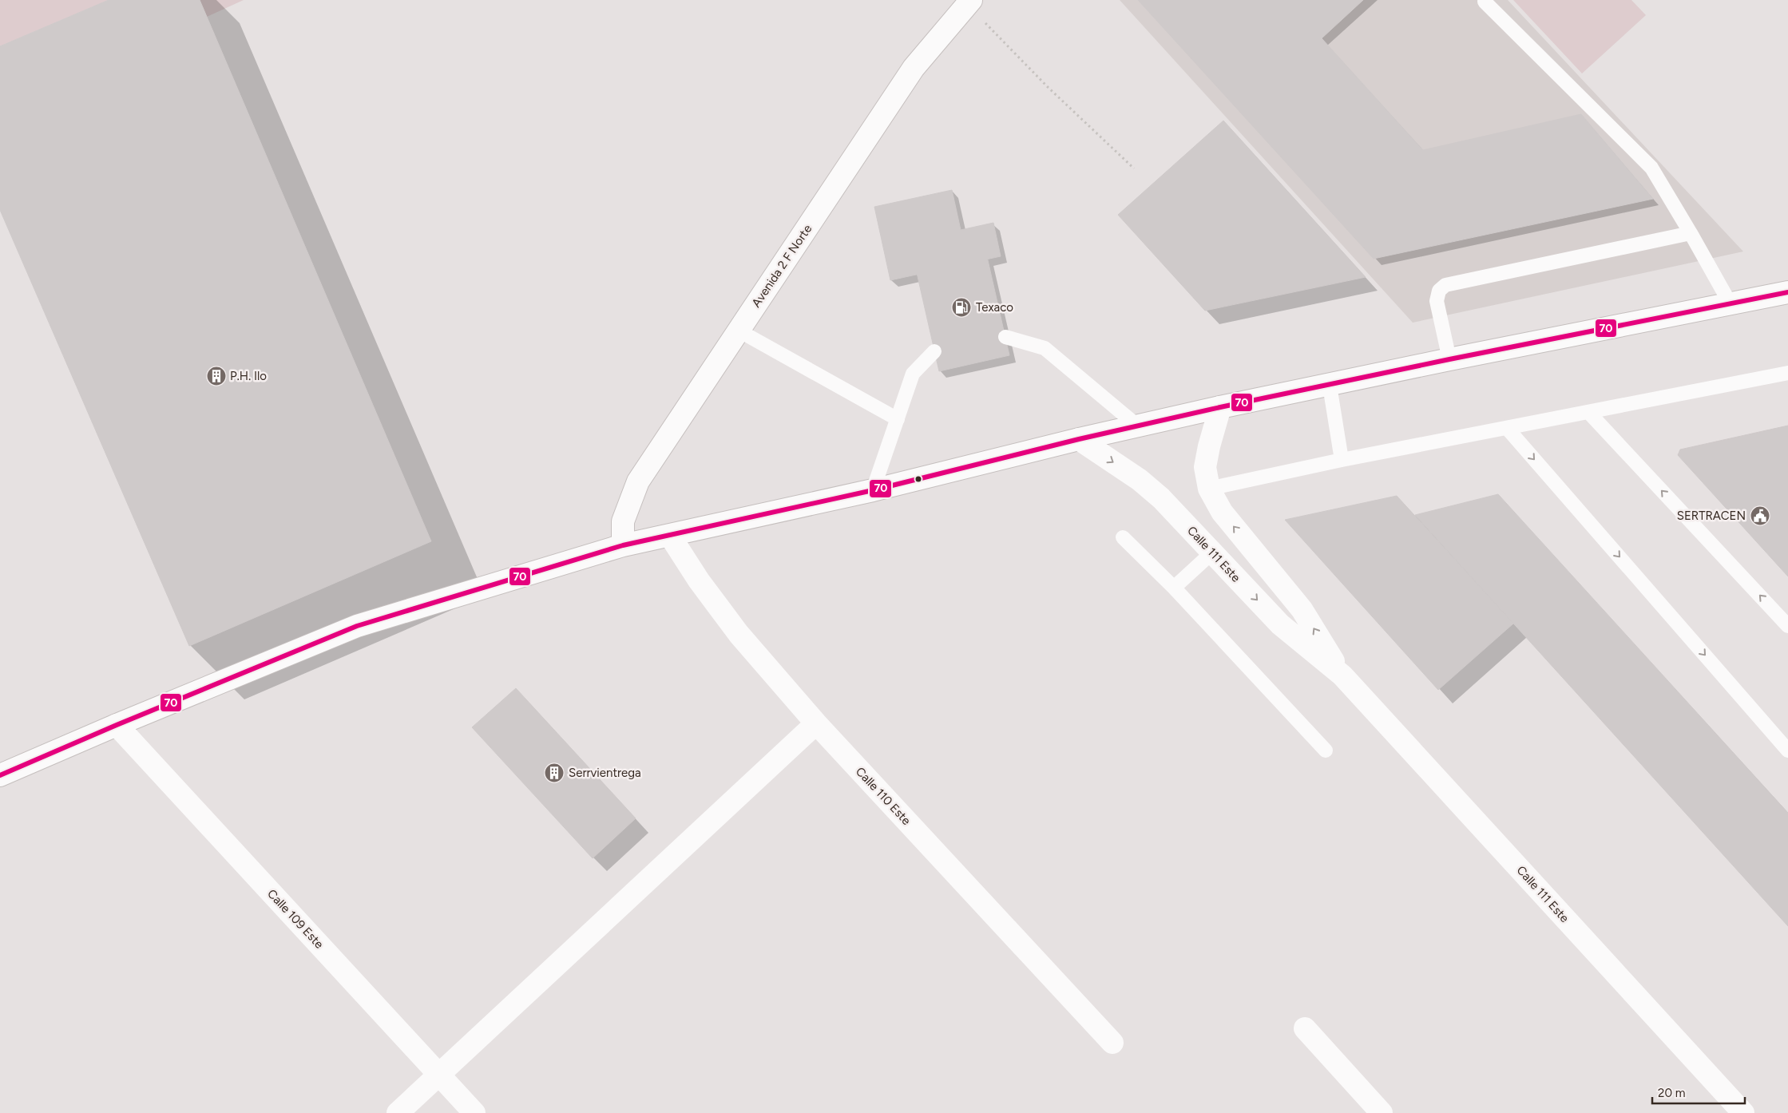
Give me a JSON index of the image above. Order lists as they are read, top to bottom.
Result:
{
  "streets": {
    "street": [
      "Avenida 2 F Norte",
      "Calle 111 Este",
      "Calle 110 Este",
      "Calle 109 Este"
    ]
  },
  "places": {
    "fuel station": ["Texaco"],
    "building": ["P.H. Ilo", "Serrvientrega"],
    "public building": ["SERTRACEN"]
  },
  "lines": ["transit line 70"],
  "scale_bar": "20 m"
}
